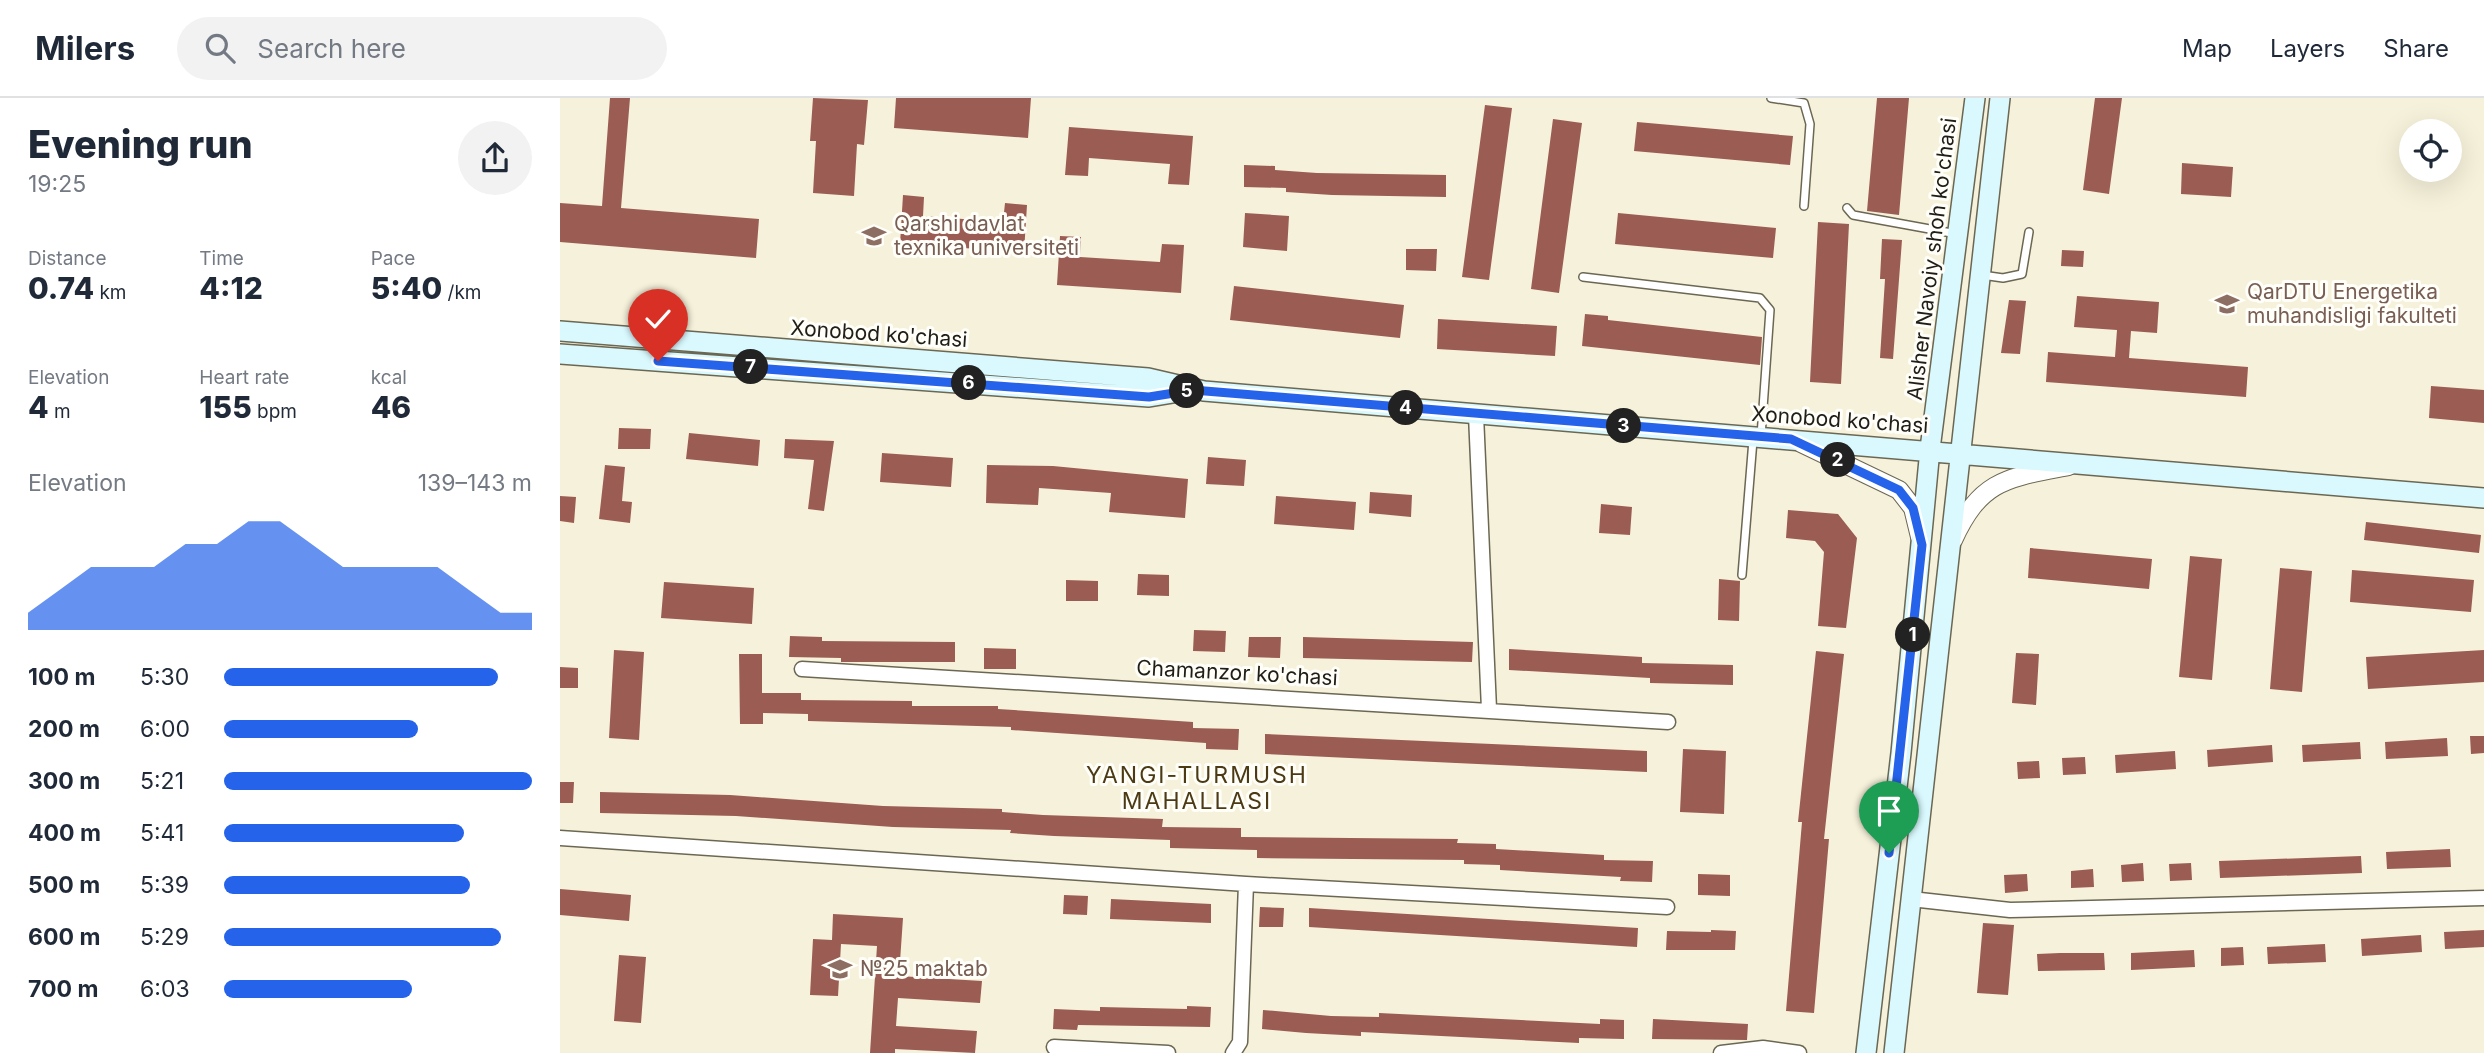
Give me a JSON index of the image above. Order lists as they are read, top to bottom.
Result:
{
  "streets": {
    "main road": ["Alisher Navoiy shoh ko'chasi", "Xonobod ko'chasi"],
    "street": ["Chamanzor ko'chasi"]
  },
  "crossings": [
    ["Alisher Navoiy shoh ko'chasi", "Xonobod ko'chasi"]
  ],
  "districts": ["YANGI-TURMUSH MAHALLASI"],
  "places": {
    "school or university": ["Qarshi davlat texnika universiteti", "QarDTU Energetika muhandisligi fakulteti", "№25 maktab"]
  },
  "page": {
    "header": "Milers",
    "search": "Search here",
    "nav": ["Map", "Layers", "Share"],
    "heading": ["Evening run", "19:25"],
    "stats": [
      ["Distance", "0.74 km"],
      ["Time", "4:12"],
      ["Pace", "5:40 /km"],
      ["Elevation", "4 m"],
      ["Heart rate", "155 bpm"],
      ["kcal", "46"]
    ],
    "pins": [
      "7",
      "6",
      "5",
      "4",
      "3",
      "2",
      "1"
    ],
    "chart": ["Elevation", "139–143 m"],
    "list": [
      {
        "name": "100 m",
        "note": "5:30"
      },
      {
        "name": "200 m",
        "note": "6:00"
      },
      {
        "name": "300 m",
        "note": "5:21"
      },
      {
        "name": "400 m",
        "note": "5:41"
      },
      {
        "name": "500 m",
        "note": "5:39"
      },
      {
        "name": "600 m",
        "note": "5:29"
      },
      {
        "name": "700 m",
        "note": "6:03"
      }
    ]
  }
}
